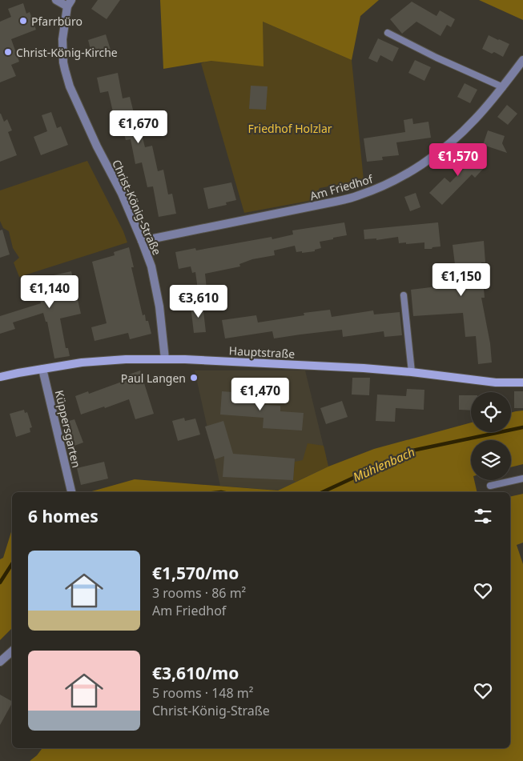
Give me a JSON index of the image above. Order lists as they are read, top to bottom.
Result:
{
  "streets": {
    "main road": ["Hauptstraße"],
    "street": ["Am Friedhof", "Christ-König-Straße", "Küppersgarten"]
  },
  "crossings": [
    ["Am Friedhof", "Christ-König-Straße"],
    ["Christ-König-Straße", "Hauptstraße"],
    ["Hauptstraße", "Küppersgarten"]
  ],
  "water": ["Mühlenbach"],
  "parks": ["Friedhof Holzlar"],
  "places": ["Pfarrbüro", "Christ-König-Kirche", "Paul Langen"],
  "page": {
    "price": [
      "€1,670",
      "€1,570",
      "€1,150",
      "€1,140",
      "€3,610",
      "€1,470"
    ],
    "heading": "6 homes",
    "list": [
      {
        "name": "€1,570/mo",
        "note": "3 rooms · 86 m² · Am Friedhof"
      },
      {
        "name": "€3,610/mo",
        "note": "5 rooms · 148 m² · Christ-König-Straße"
      }
    ]
  }
}
